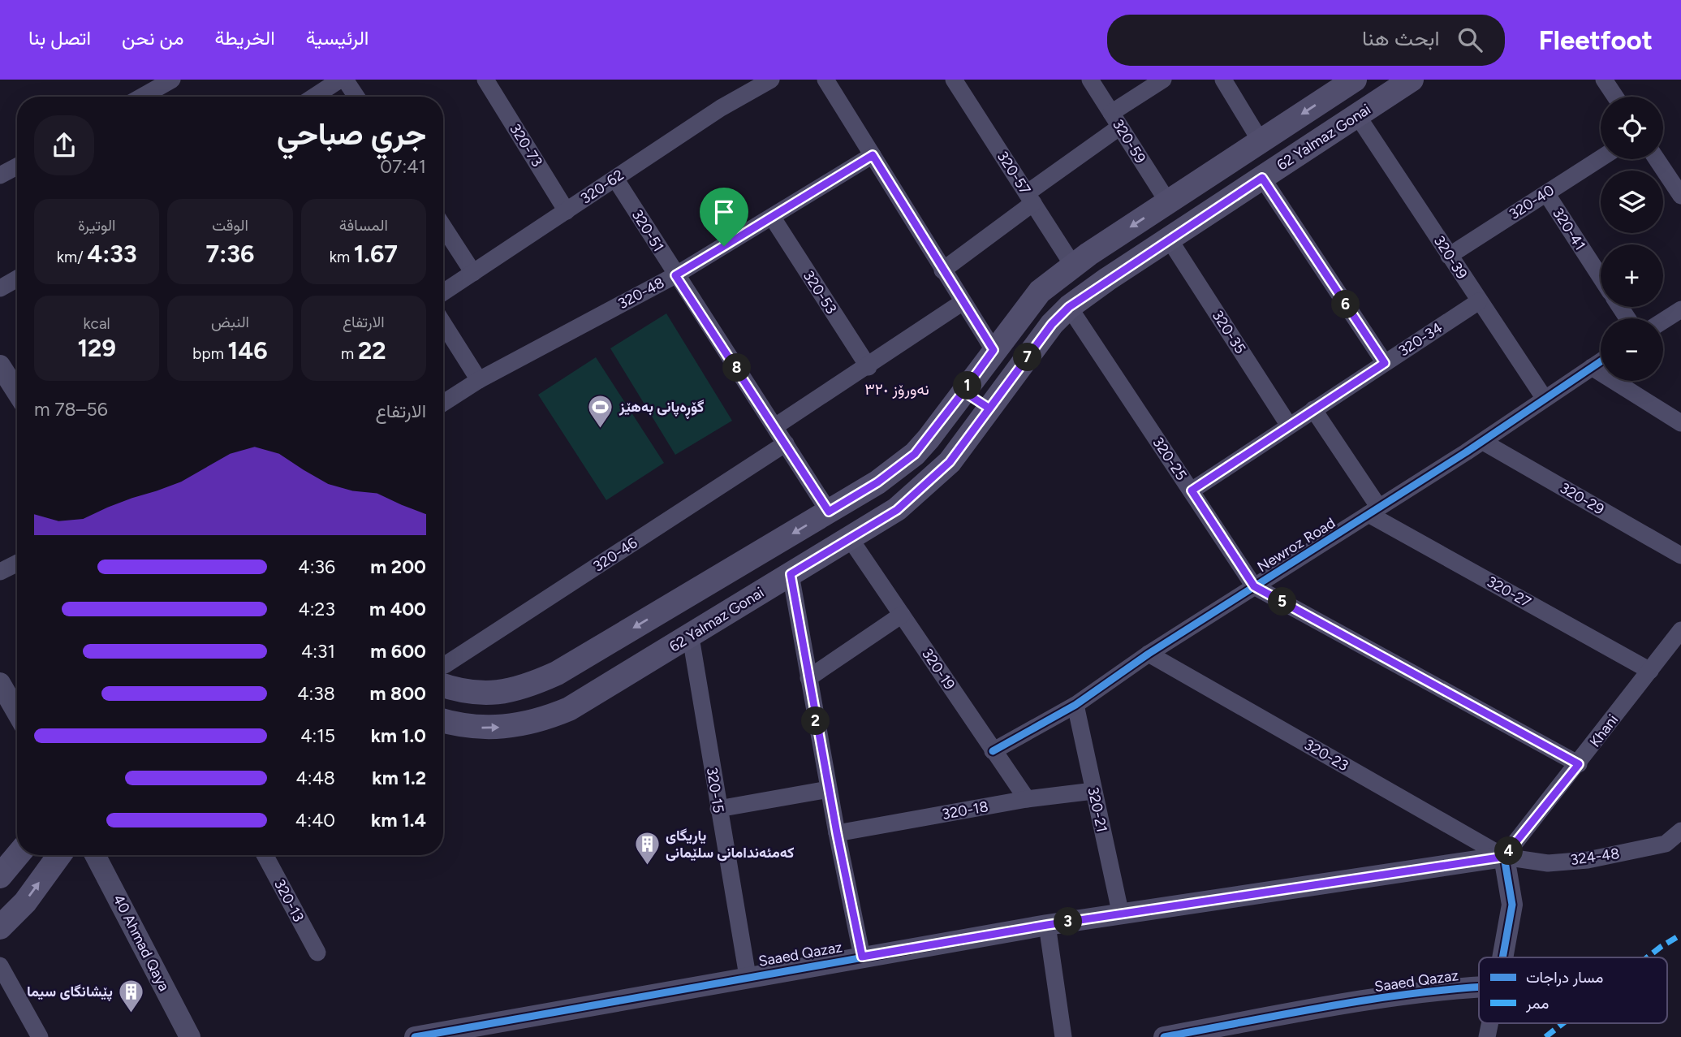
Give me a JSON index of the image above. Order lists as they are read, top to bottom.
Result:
{
  "streets": {
    "main road": ["62 Yalmaz Gonai"],
    "street": [
      "320-59",
      "320-73",
      "320-57",
      "320-62",
      "320-40",
      "320-41",
      "320-51",
      "320-39",
      "320-53",
      "320-48",
      "320-35",
      "320-34",
      "320-25",
      "320-29",
      "Newroz Road",
      "320-46",
      "320-27",
      "320-19",
      "Khani",
      "320-23",
      "320-15",
      "320-21",
      "320-18",
      "324-48",
      "320-13",
      "40 Ahmad Qaya",
      "Saaed Qazaz"
    ]
  },
  "crossings": [
    ["62 Yalmaz Gonai", "320-39"],
    ["62 Yalmaz Gonai", "320-35"],
    ["62 Yalmaz Gonai", "320-25"],
    ["62 Yalmaz Gonai", "320-19"],
    ["62 Yalmaz Gonai", "320-15"],
    ["320-73", "320-62"],
    ["320-62", "320-51"],
    ["320-40", "320-41"],
    ["320-40", "320-39"],
    ["320-51", "320-48"],
    ["320-51", "320-46"],
    ["320-39", "320-34"],
    ["320-39", "Newroz Road"],
    ["320-53", "320-48"],
    ["320-35", "320-34"],
    ["320-34", "320-25"],
    ["320-25", "Newroz Road"],
    ["320-25", "Khani"],
    ["320-29", "Newroz Road"],
    ["Newroz Road", "320-27"],
    ["Newroz Road", "320-19"],
    ["Newroz Road", "320-23"],
    ["Newroz Road", "320-21"],
    ["320-27", "Khani"],
    ["320-19", "320-18"],
    ["Khani", "320-23"],
    ["Khani", "324-48"],
    ["Khani", "Saaed Qazaz"],
    ["320-23", "324-48"],
    ["320-23", "Saaed Qazaz"],
    ["320-15", "Saaed Qazaz"],
    ["320-21", "320-18"],
    ["320-21", "Saaed Qazaz"],
    ["324-48", "Saaed Qazaz"]
  ],
  "districts": ["نەورۆز ٣٢٠"],
  "places": {
    "sports": ["گۆڕەپانی بەهێز"],
    "building": ["یاریگای کەمئەندامانی سلێمانی", "پێشانگای سیما"]
  },
  "legend": ["مسار دراجات", "ممر"],
  "page": {
    "header": "Fleetfoot",
    "search": "ابحث هنا",
    "nav": [
      "الرئيسية",
      "الخريطة",
      "من نحن",
      "اتصل بنا"
    ],
    "map_buttons": ["+", "−"],
    "heading": ["جري صباحي", "07:41"],
    "stats": [
      ["المسافة", "1.67 km"],
      ["الوقت", "7:36"],
      ["الوتيرة", "4:33 /km"],
      ["الارتفاع", "22 m"],
      ["النبض", "146 bpm"],
      ["kcal", "129"]
    ],
    "pins": [
      "6",
      "7",
      "8",
      "1",
      "5",
      "2",
      "4",
      "3"
    ],
    "chart": ["الارتفاع", "56–78 m"],
    "list": [
      {
        "name": "200 m",
        "note": "4:36"
      },
      {
        "name": "400 m",
        "note": "4:23"
      },
      {
        "name": "600 m",
        "note": "4:31"
      },
      {
        "name": "800 m",
        "note": "4:38"
      },
      {
        "name": "1.0 km",
        "note": "4:15"
      },
      {
        "name": "1.2 km",
        "note": "4:48"
      },
      {
        "name": "1.4 km",
        "note": "4:40"
      }
    ]
  }
}
